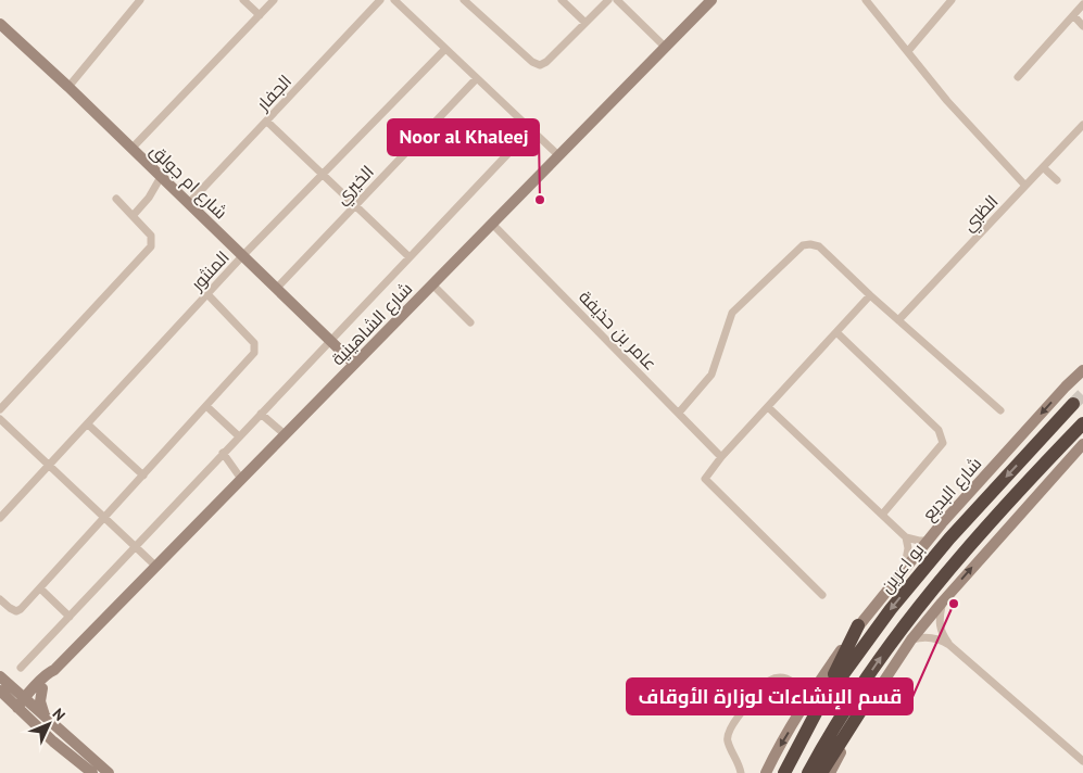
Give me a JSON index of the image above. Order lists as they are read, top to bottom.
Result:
{
  "streets": {
    "highway": ["بو اعرين"],
    "street": [
      "الجفار",
      "شارع ام جولق",
      "الخيري",
      "الظبي",
      "المنثور",
      "شارع الشاهينية",
      "عامر بن حذيفة",
      "شارع البديع"
    ]
  },
  "crossings": [
    ["الجفار", "شارع ام جولق"],
    ["شارع ام جولق", "الخيري"],
    ["شارع ام جولق", "المنثور"],
    ["شارع ام جولق", "شارع الشاهينية"],
    ["شارع الشاهينية", "عامر بن حذيفة"]
  ],
  "places": ["Noor al Khaleej", "قسم الإنشاءات لوزارة الأوقاف"],
  "north": "top right"
}
